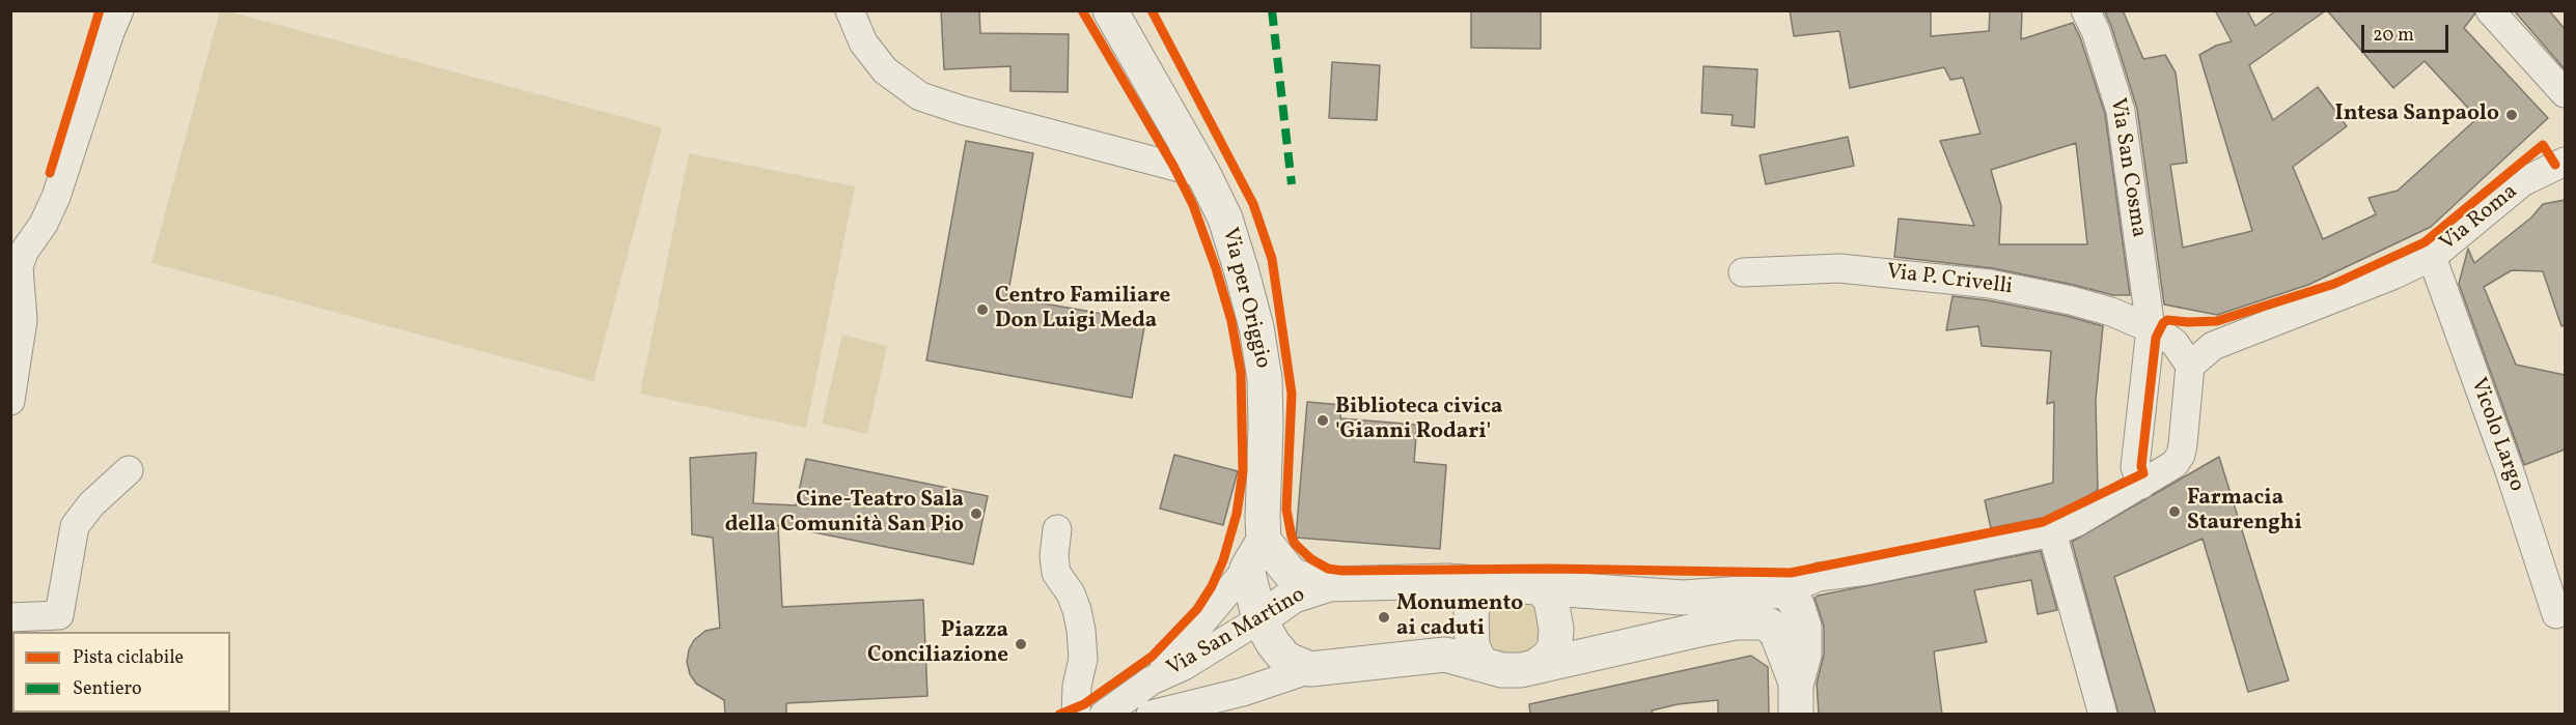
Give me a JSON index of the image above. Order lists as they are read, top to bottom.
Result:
{
  "streets": {
    "street": [
      "Via San Cosma",
      "Via Roma",
      "Via P. Crivelli",
      "Via per Origgio",
      "Vicolo Largo",
      "Via San Martino"
    ]
  },
  "crossings": [
    ["Via San Cosma", "Via P. Crivelli"],
    ["Via San Cosma", "Via San Martino"],
    ["Via Roma", "Via P. Crivelli"],
    ["Via Roma", "Vicolo Largo"],
    ["Via Roma", "Via San Martino"],
    ["Via P. Crivelli", "Via San Martino"],
    ["Via per Origgio", "Via San Martino"]
  ],
  "places": [
    "Intesa Sanpaolo",
    "Centro Familiare Don Luigi Meda",
    "Biblioteca civica 'Gianni Rodari'",
    "Farmacia Staurenghi",
    "Cine-Teatro Sala della Comunità San Pio",
    "Monumento ai caduti",
    "Piazza Conciliazione"
  ],
  "legend": ["Pista ciclabile", "Sentiero"],
  "scale_bar": "20 m"
}
